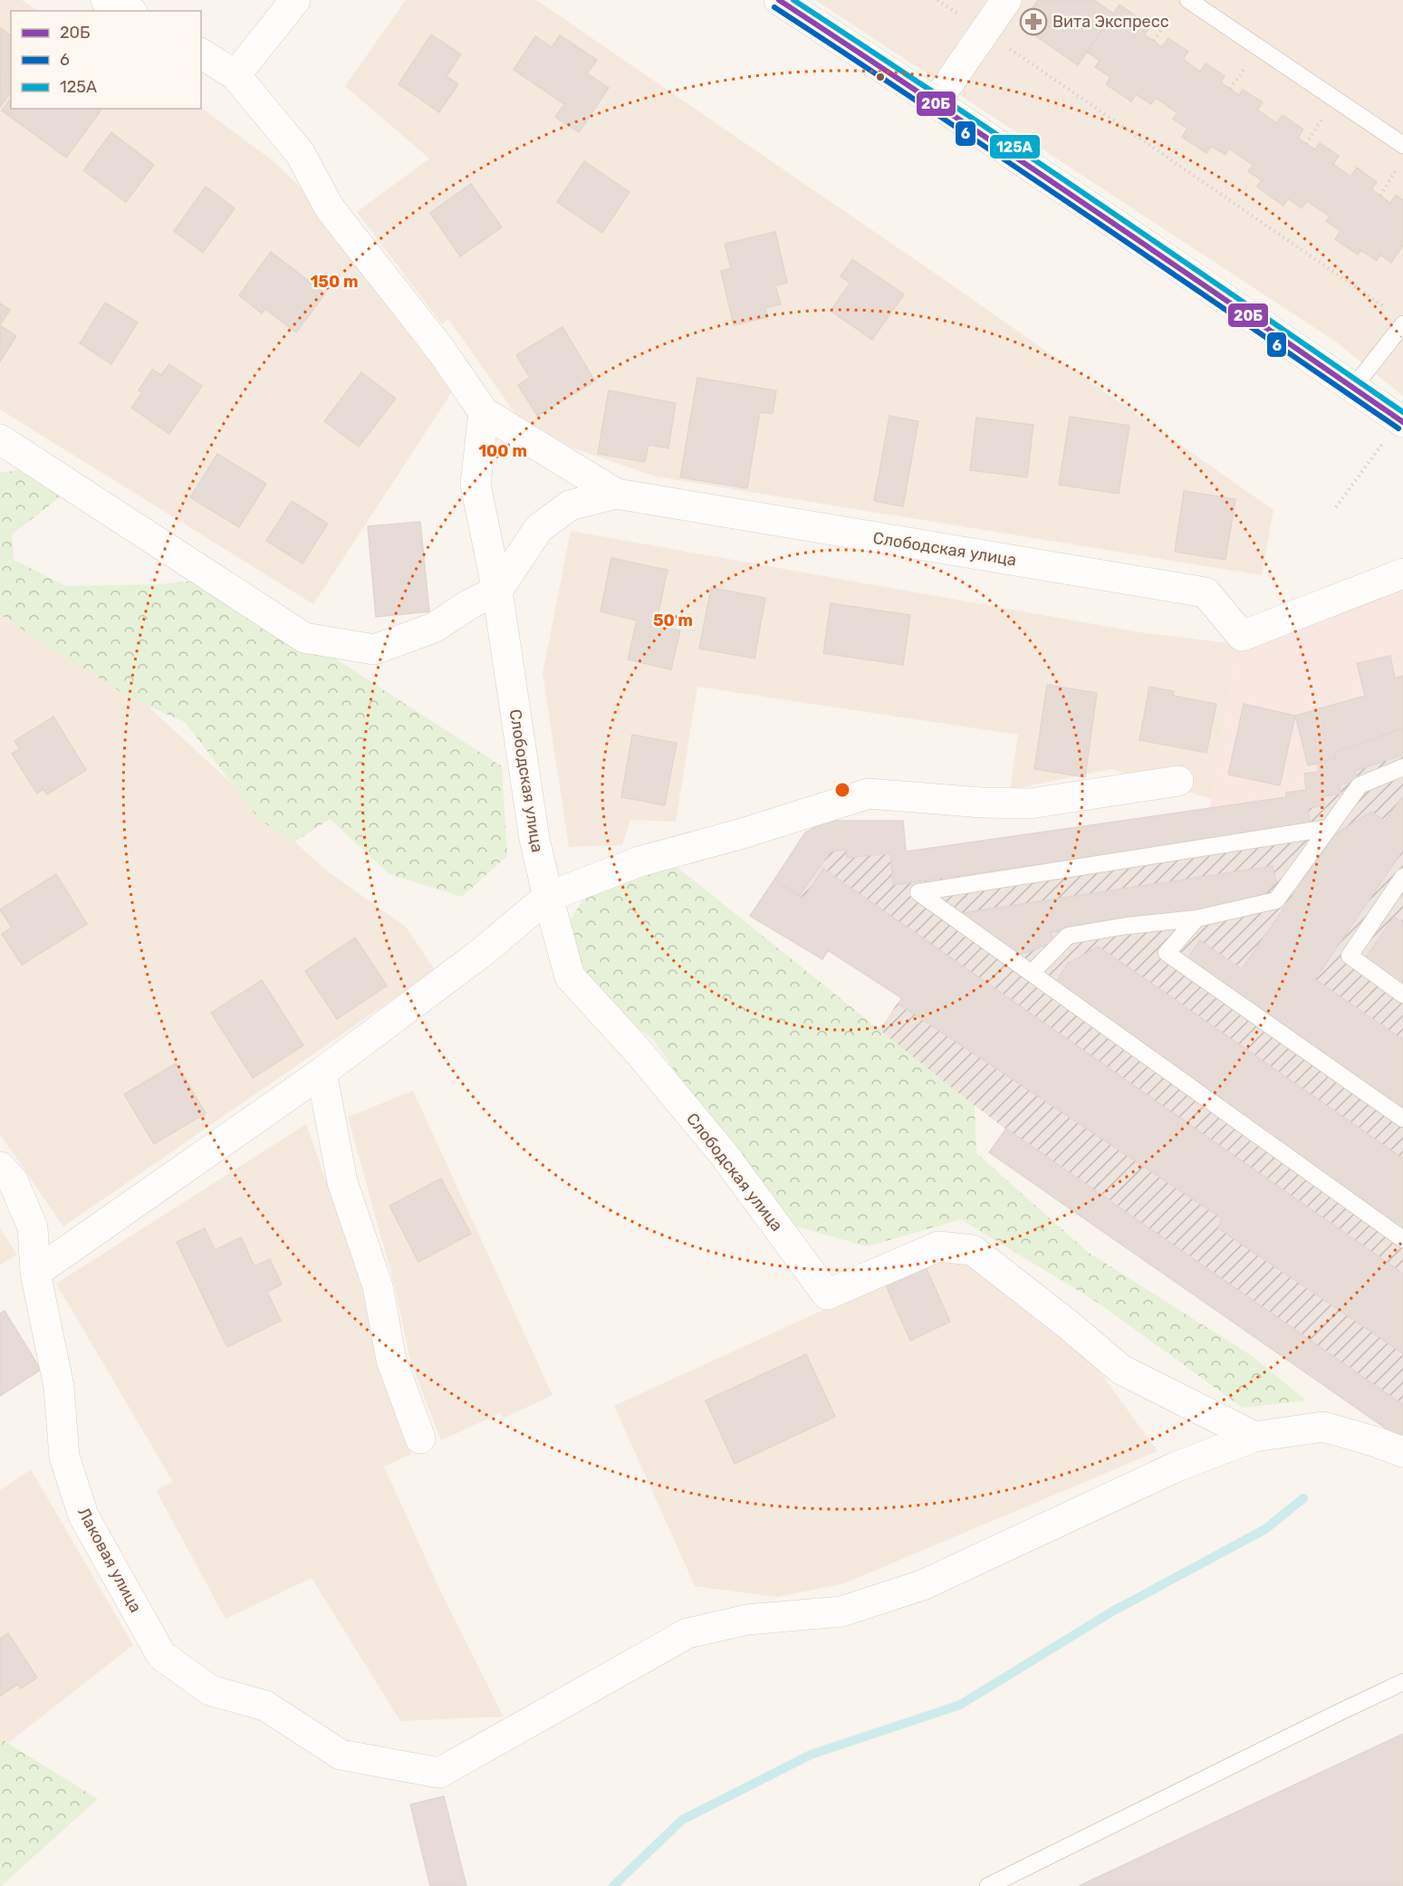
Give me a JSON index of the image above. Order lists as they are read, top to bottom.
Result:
{
  "streets": {
    "street": ["Слободская улица", "Лаковая улица"]
  },
  "crossings": [
    ["Слободская улица", "Лаковая улица"]
  ],
  "places": {
    "pharmacy": ["Вита Экспресс"]
  },
  "lines": ["transit line 20Б", "transit line 125А", "transit line 6"],
  "legend": ["20Б", "6", "125А"],
  "rings": ["150 m", "100 m", "50 m"]
}
